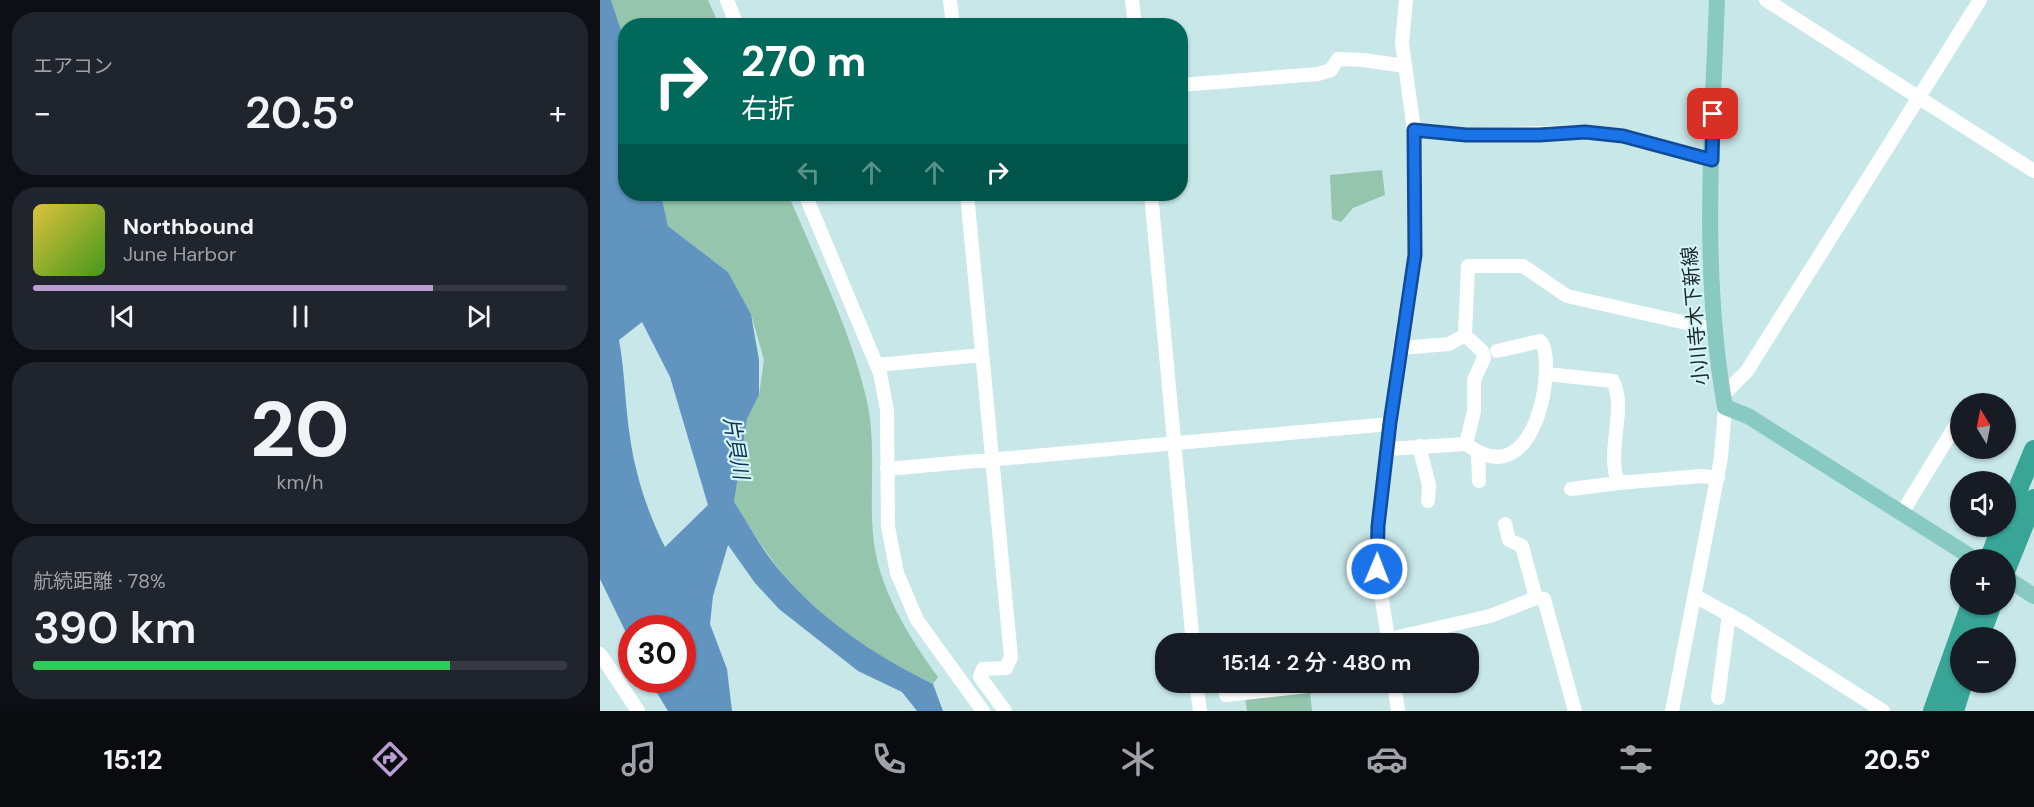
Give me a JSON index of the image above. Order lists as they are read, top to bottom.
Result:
{
  "streets": {
    "main road": ["小川寺木下新線"]
  },
  "water": ["片貝川"],
  "north": "top",
  "page": {
    "tile": [
      "エアコン",
      ["20", "km/h"],
      ["航続距離 · 78%", "390 km"]
    ],
    "turn": ["270 m", "右折"],
    "heat": ["−", "20.5°", "+"],
    "song": ["Northbound", "June Harbor"],
    "map_buttons": ["+", "−"],
    "limit": "30",
    "trip": "15:14 · 2 分 · 480 m",
    "tabs": ["15:12", "20.5°"]
  }
}
